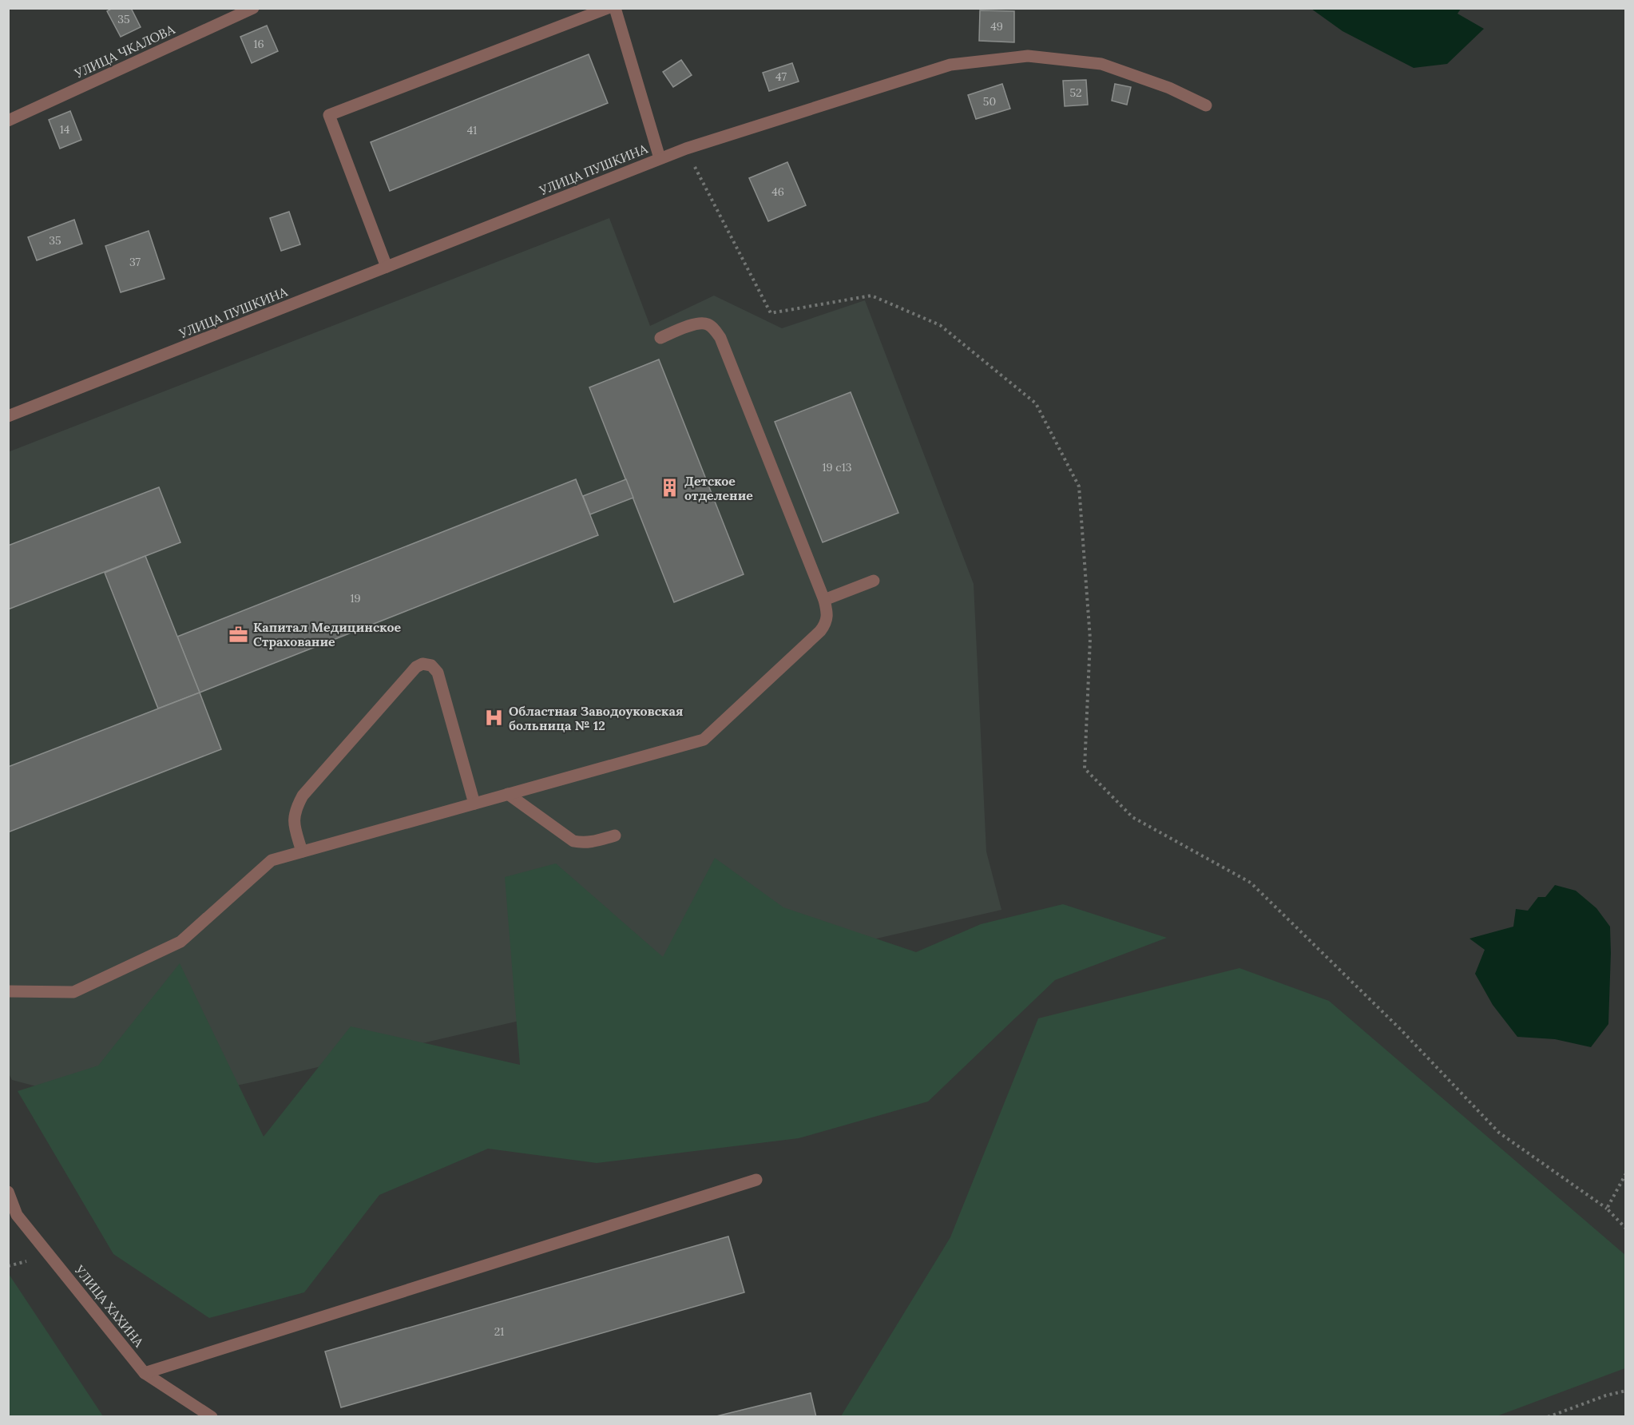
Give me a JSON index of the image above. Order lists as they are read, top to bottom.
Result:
{
  "streets": {
    "street": ["УЛИЦА ЧКАЛОВА", "УЛИЦА ПУШКИНА", "УЛИЦА ХАХИНА"]
  },
  "places": {
    "building": ["Детское отделение"],
    "office": ["Капитал Медицинское Страхование"],
    "hospital": ["Областная Заводоуковская больница № 12"]
  },
  "house_numbers": [
    "35",
    "49",
    "16",
    "47",
    "52",
    "50",
    "14",
    "41",
    "46",
    "35",
    "37",
    "19 с13",
    "19",
    "21"
  ]
}
